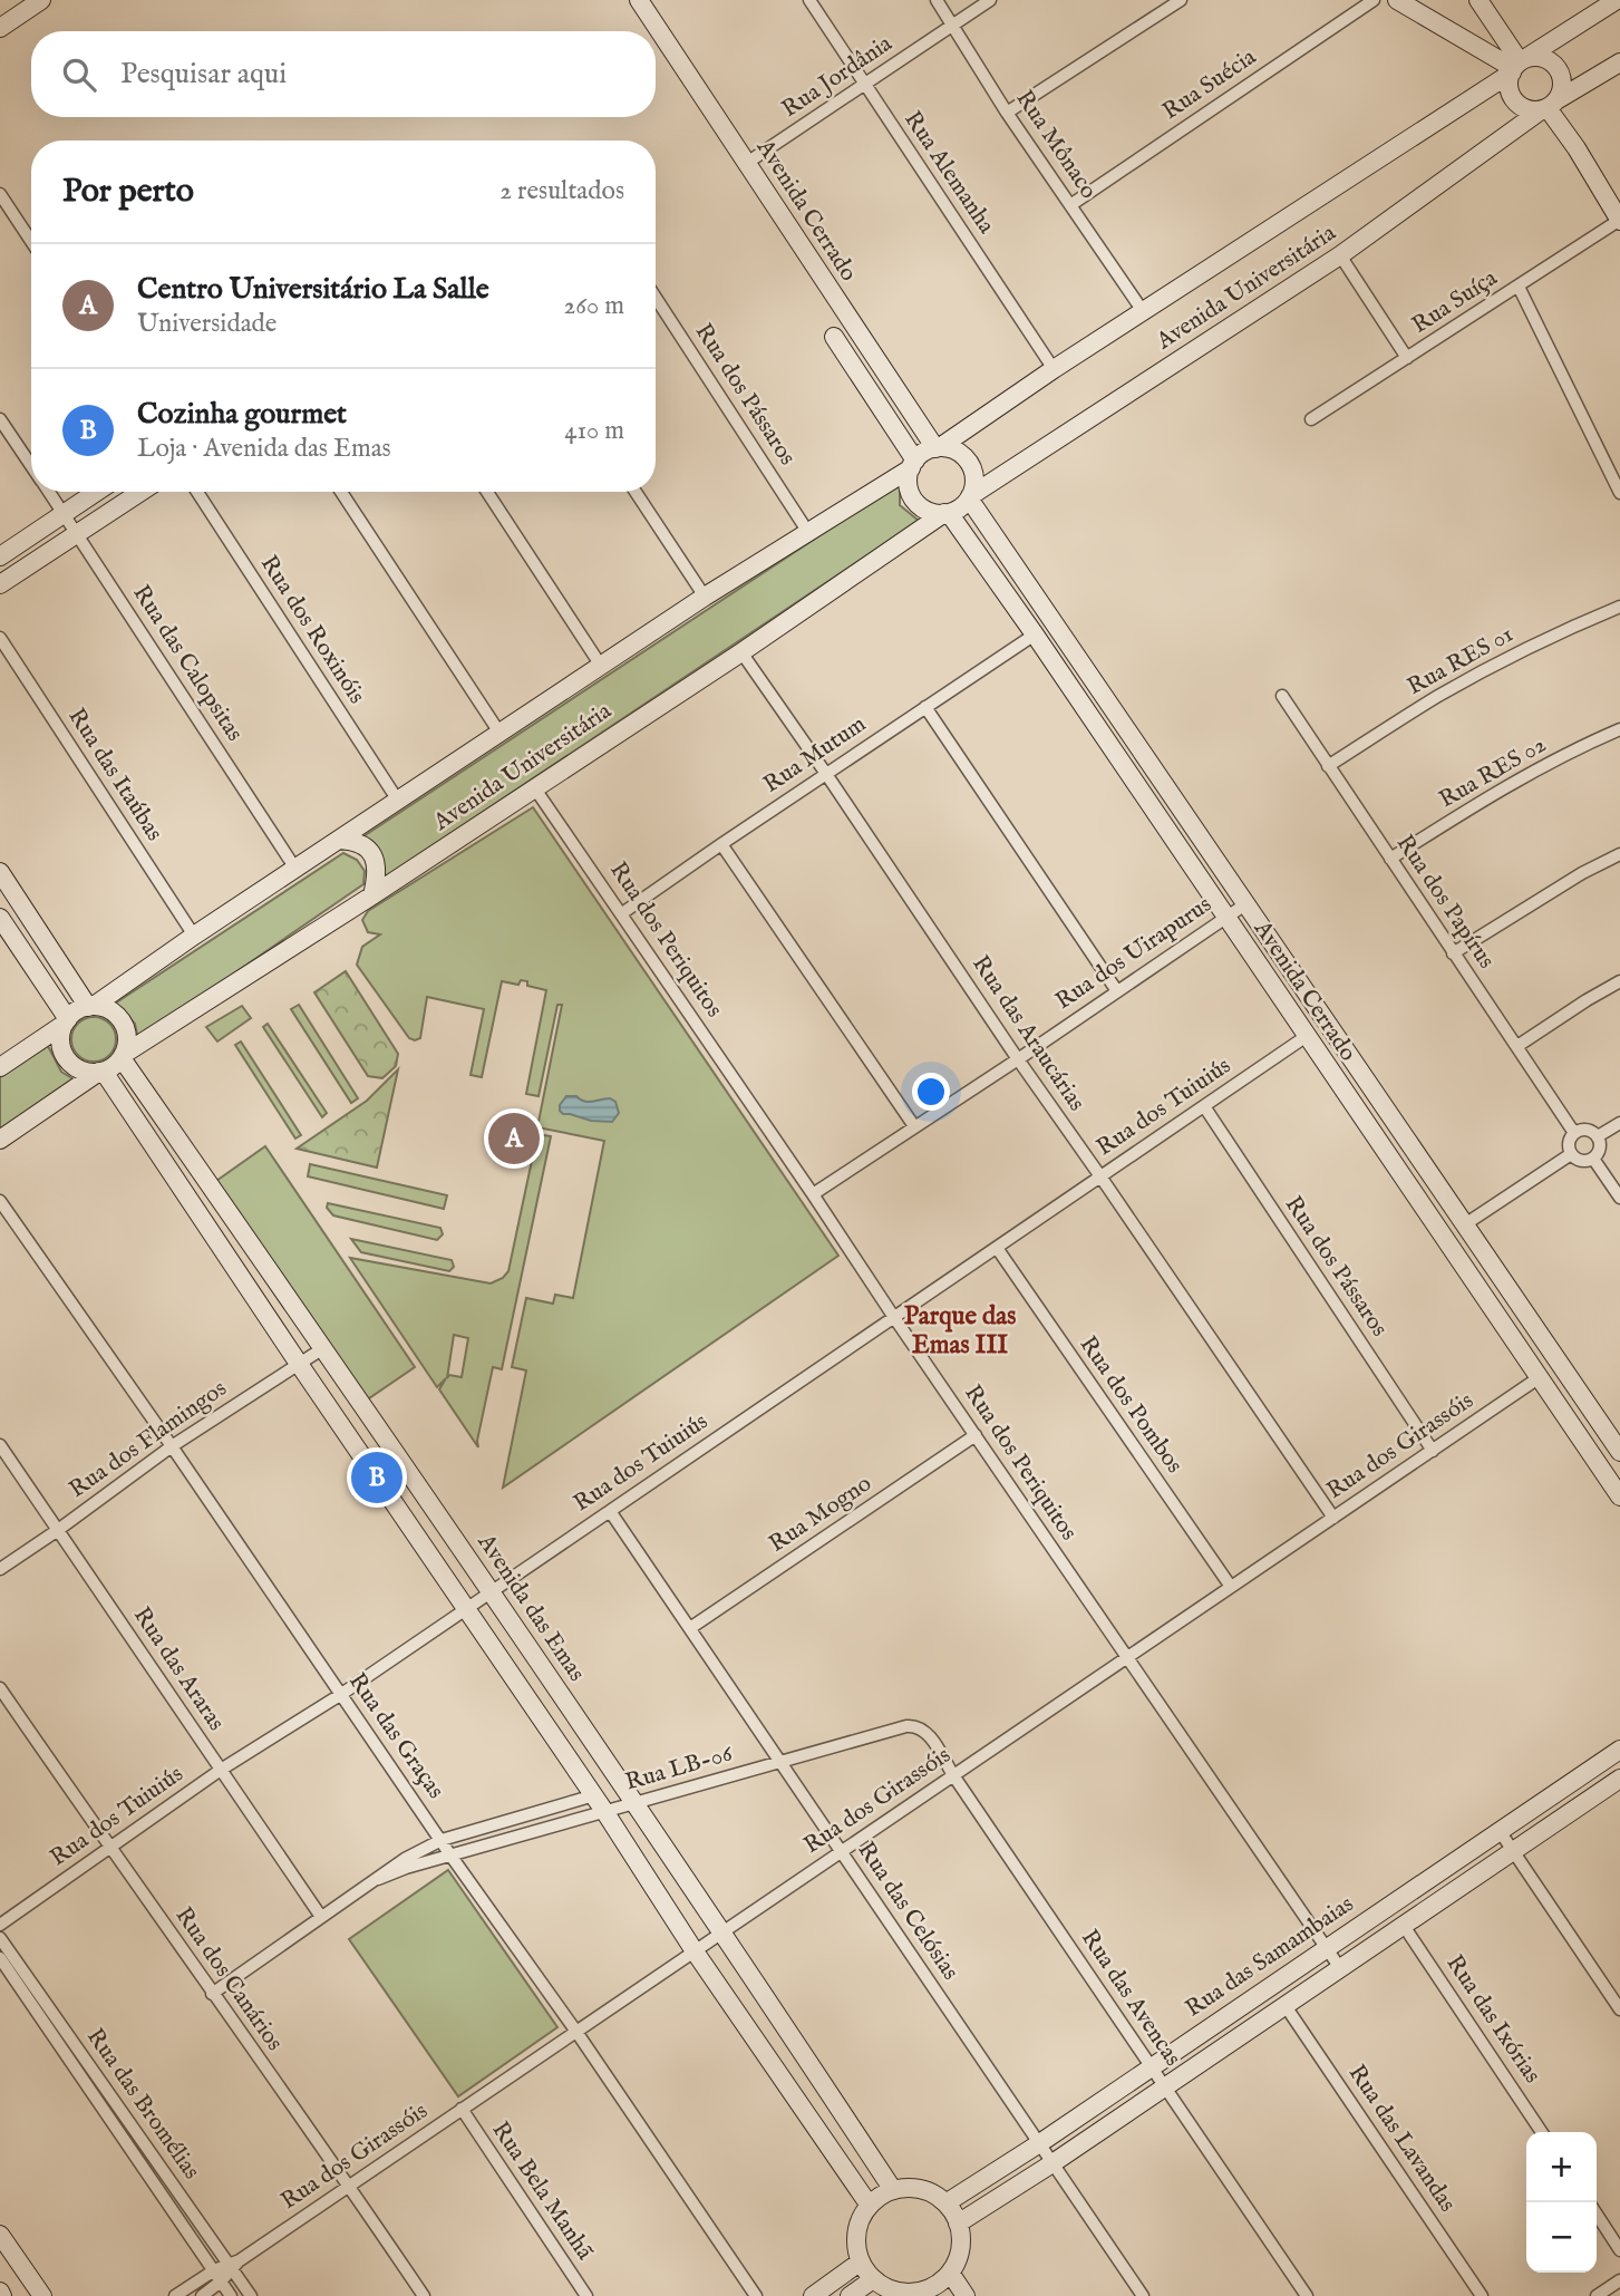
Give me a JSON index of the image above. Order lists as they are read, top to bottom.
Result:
{
  "streets": {
    "street": [
      "Rua Jordânia",
      "Rua Suécia",
      "Rua Mônaco",
      "Rua Alemanha",
      "Avenida Cerrado",
      "Avenida Universitária",
      "Rua Suíça",
      "Rua dos Pássaros",
      "Rua dos Roxinóis",
      "Rua RES 01",
      "Rua das Calopsitas",
      "Rua Mutum",
      "Rua RES 02",
      "Rua das Itaúbas",
      "Rua dos Papírus",
      "Rua dos Periquitos",
      "Rua dos Uirapurus",
      "Rua das Araucárias",
      "Rua dos Tuiuiús",
      "Rua dos Pombos",
      "Rua dos Flamingos",
      "Rua dos Girassóis",
      "Rua Mogno",
      "Avenida das Emas",
      "Rua das Araras",
      "Rua das Graças",
      "Rua LB-06",
      "Rua das Celósias",
      "Rua das Samambaias",
      "Rua dos Canários",
      "Rua das Avencas",
      "Rua das Ixórias",
      "Rua das Bromélias",
      "Rua das Lavandas",
      "Rua Bela Manhã"
    ]
  },
  "crossings": [
    ["Rua Jordânia", "Rua Mônaco"],
    ["Rua Jordânia", "Rua Alemanha"],
    ["Rua Jordânia", "Avenida Cerrado"],
    ["Rua Suécia", "Rua Mônaco"],
    ["Rua Mônaco", "Avenida Universitária"],
    ["Rua Alemanha", "Avenida Universitária"],
    ["Avenida Cerrado", "Avenida Universitária"],
    ["Avenida Cerrado", "Rua Mutum"],
    ["Avenida Cerrado", "Rua dos Uirapurus"],
    ["Avenida Cerrado", "Rua dos Tuiuiús"],
    ["Avenida Cerrado", "Rua dos Girassóis"],
    ["Avenida Universitária", "Rua dos Pássaros"],
    ["Avenida Universitária", "Rua dos Roxinóis"],
    ["Avenida Universitária", "Rua das Calopsitas"],
    ["Avenida Universitária", "Rua das Itaúbas"],
    ["Avenida Universitária", "Rua dos Periquitos"],
    ["Avenida Universitária", "Rua das Araucárias"],
    ["Avenida Universitária", "Avenida das Emas"],
    ["Rua dos Pássaros", "Rua dos Tuiuiús"],
    ["Rua dos Pássaros", "Rua dos Girassóis"],
    ["Rua RES 01", "Rua dos Papírus"],
    ["Rua Mutum", "Rua dos Periquitos"],
    ["Rua Mutum", "Rua das Araucárias"],
    ["Rua RES 02", "Rua dos Papírus"],
    ["Rua dos Periquitos", "Rua dos Uirapurus"],
    ["Rua dos Periquitos", "Rua dos Tuiuiús"],
    ["Rua dos Periquitos", "Rua dos Girassóis"],
    ["Rua dos Periquitos", "Rua Mogno"],
    ["Rua dos Periquitos", "Rua das Samambaias"],
    ["Rua dos Uirapurus", "Rua das Araucárias"],
    ["Rua das Araucárias", "Rua dos Tuiuiús"],
    ["Rua das Araucárias", "Rua dos Girassóis"],
    ["Rua dos Tuiuiús", "Rua dos Pombos"],
    ["Rua dos Tuiuiús", "Avenida das Emas"],
    ["Rua dos Tuiuiús", "Rua das Araras"],
    ["Rua dos Tuiuiús", "Rua das Graças"],
    ["Rua dos Tuiuiús", "Rua das Celósias"],
    ["Rua dos Tuiuiús", "Rua dos Canários"],
    ["Rua dos Pombos", "Rua dos Girassóis"],
    ["Rua dos Flamingos", "Avenida das Emas"],
    ["Rua dos Flamingos", "Rua das Araras"],
    ["Rua dos Flamingos", "Rua das Graças"],
    ["Rua dos Girassóis", "Avenida das Emas"],
    ["Rua dos Girassóis", "Rua das Graças"],
    ["Rua dos Girassóis", "Rua das Celósias"],
    ["Rua dos Girassóis", "Rua dos Canários"],
    ["Rua dos Girassóis", "Rua das Avencas"],
    ["Rua dos Girassóis", "Rua das Bromélias"],
    ["Rua dos Girassóis", "Rua Bela Manhã"],
    ["Rua Mogno", "Rua das Celósias"],
    ["Avenida das Emas", "Rua LB-06"],
    ["Avenida das Emas", "Rua das Samambaias"],
    ["Rua das Graças", "Rua LB-06"],
    ["Rua LB-06", "Rua das Celósias"],
    ["Rua LB-06", "Rua das Avencas"],
    ["Rua das Celósias", "Rua das Samambaias"],
    ["Rua das Samambaias", "Rua das Avencas"],
    ["Rua das Samambaias", "Rua das Ixórias"],
    ["Rua das Samambaias", "Rua das Lavandas"]
  ],
  "districts": ["Parque das Emas III"],
  "page": {
    "search": "Pesquisar aqui",
    "heading": ["Por perto", "2 resultados"],
    "list": [
      {
        "mark": "A",
        "name": "Centro Universitário La Salle",
        "note": "Universidade",
        "value": "260 m"
      },
      {
        "mark": "B",
        "name": "Cozinha gourmet",
        "note": "Loja · Avenida das Emas",
        "value": "410 m"
      }
    ],
    "pins": ["A", "B"],
    "map_buttons": ["+", "−"]
  }
}
